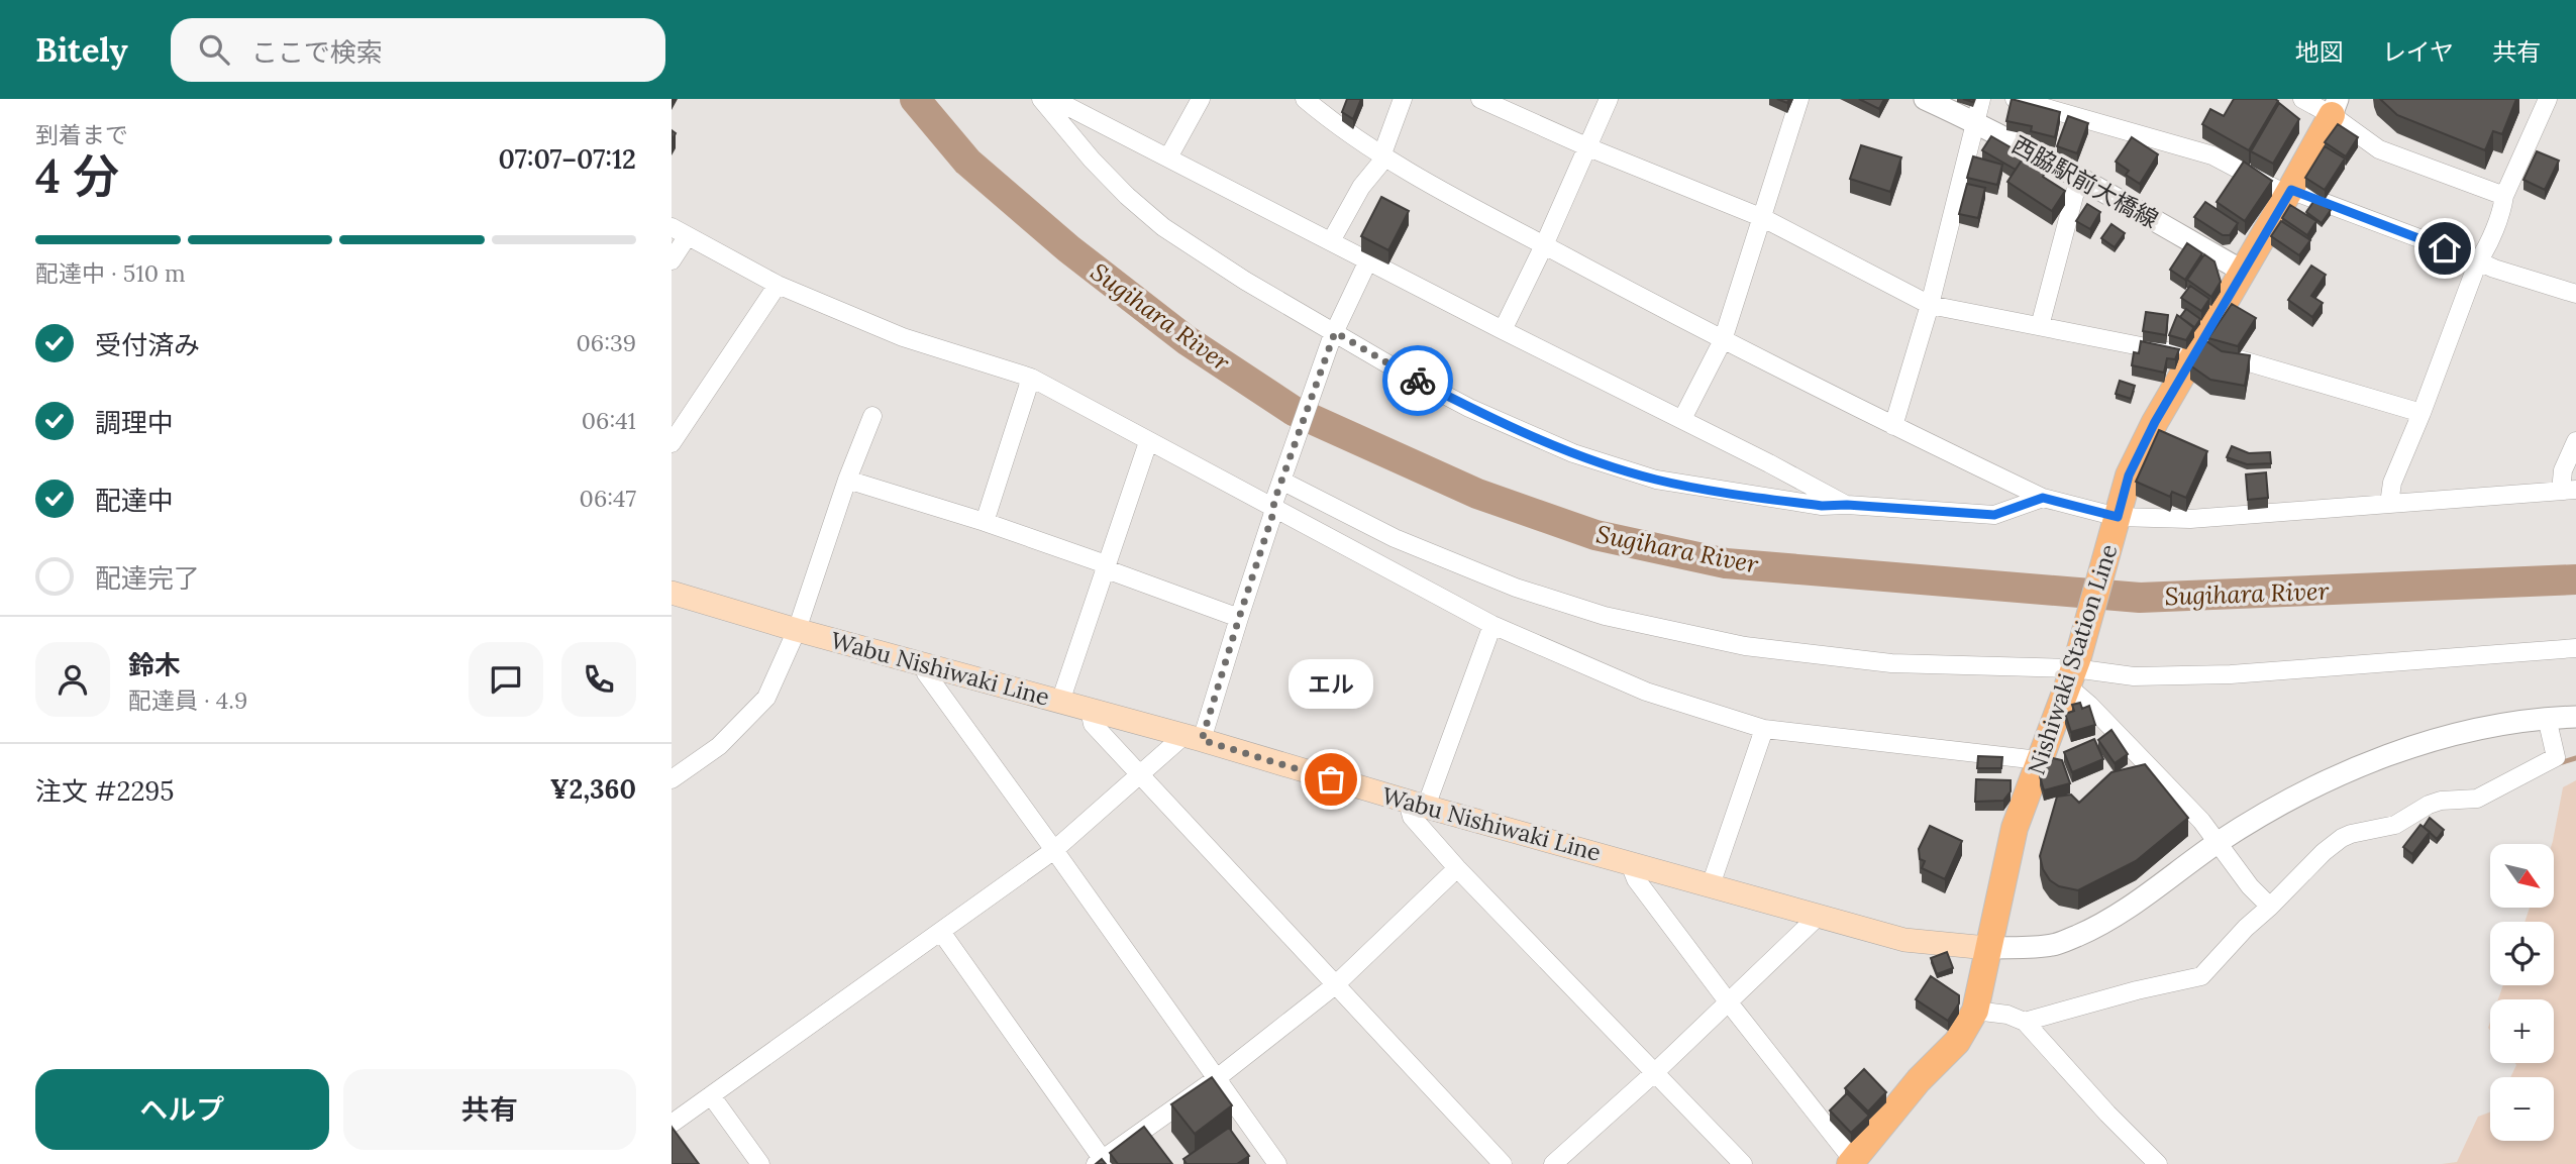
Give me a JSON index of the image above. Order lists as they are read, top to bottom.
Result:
{
  "streets": {
    "main road": ["Nishiwaki Station Line", "Wabu Nishiwaki Line"],
    "street": ["西脇駅前大橋線"]
  },
  "crossings": [
    ["西脇駅前大橋線", "Nishiwaki Station Line"],
    ["Nishiwaki Station Line", "Wabu Nishiwaki Line"]
  ],
  "water": ["Sugihara River"],
  "places": ["エル"],
  "north": "bottom right",
  "page": {
    "header": "Bitely",
    "search": "ここで検索",
    "nav": ["地図", "レイヤ", "共有"],
    "heading": ["4 分", "到着まで", "07:07–07:12"],
    "panel": [
      "鈴木",
      "配達員 · 4.9",
      "注文 #2295",
      "¥2,360"
    ],
    "bar": "配達中 · 510 m",
    "list": [
      ["受付済み", "06:39"],
      ["調理中", "06:41"],
      ["配達中", "06:47"],
      "配達完了"
    ],
    "bubble": "エル",
    "map_buttons": ["+", "−"],
    "buttons": ["ヘルプ", "共有"]
  }
}
